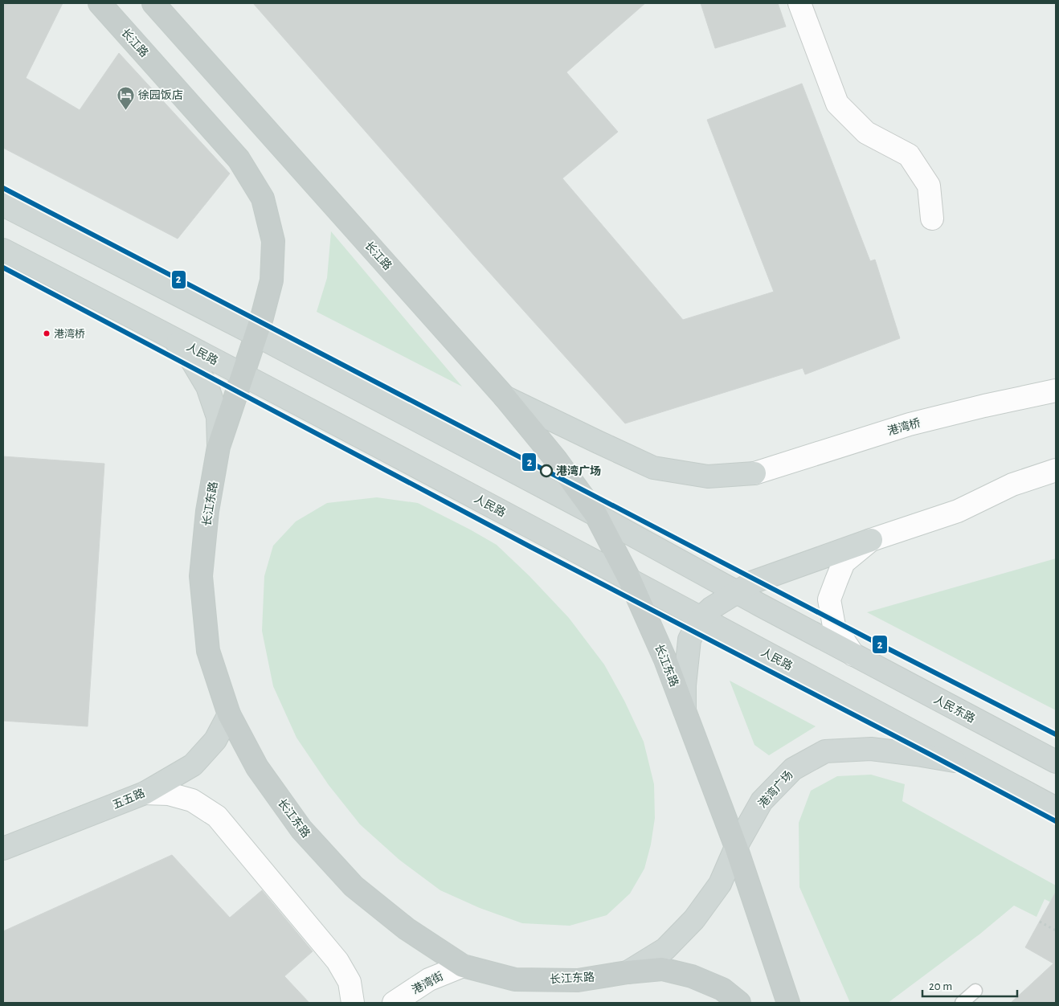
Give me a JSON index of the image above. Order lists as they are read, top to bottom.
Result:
{
  "streets": {
    "highway": ["长江路", "长江东路"],
    "main road": [
      "人民路",
      "港湾桥",
      "人民东路",
      "港湾广场",
      "五五路",
      "港湾街"
    ]
  },
  "crossings": [
    ["长江路", "港湾桥"],
    ["长江路", "长江东路"],
    ["人民路", "长江东路"],
    ["人民路", "港湾广场"],
    ["长江东路", "港湾广场"],
    ["长江东路", "五五路"],
    ["长江东路", "港湾街"]
  ],
  "places": {
    "hotel": ["徐园饭店"],
    "other": ["港湾桥", "港湾广场"]
  },
  "lines": ["transit line 2"],
  "scale_bar": "20 m"
}
